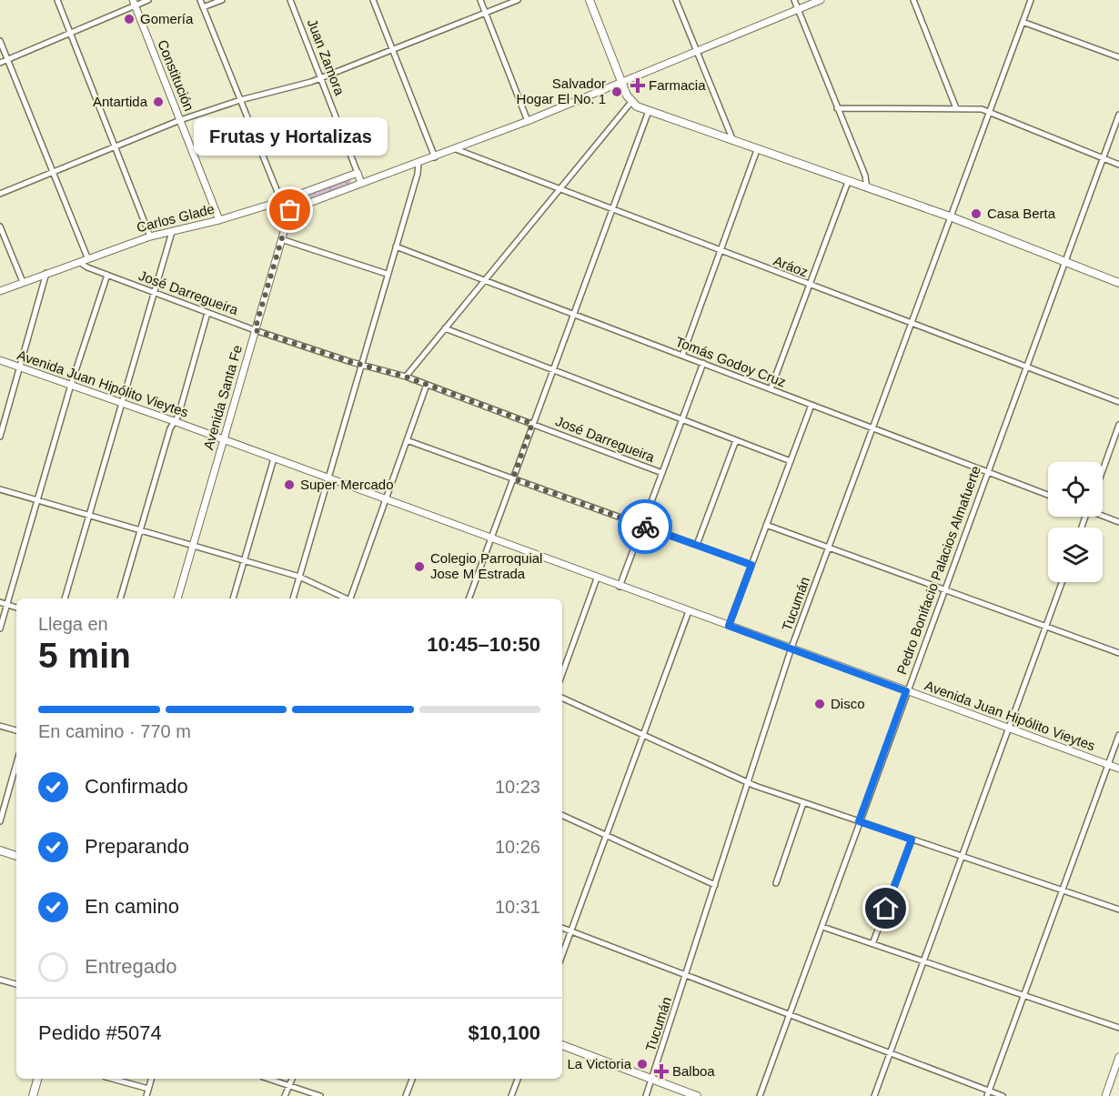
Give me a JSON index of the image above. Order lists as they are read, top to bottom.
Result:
{
  "streets": {
    "street": [
      "Juan Zamora",
      "Constitución",
      "Carlos Glade",
      "Aráoz",
      "José Darregueira",
      "Tomás Godoy Cruz",
      "Avenida Juan Hipólito Vieytes",
      "Avenida Santa Fe",
      "Pedro Bonifacio Palacios Almafuerte",
      "Tucumán"
    ]
  },
  "crossings": [
    ["Juan Zamora", "Carlos Glade"],
    ["Constitución", "Carlos Glade"],
    ["Carlos Glade", "José Darregueira"],
    ["Aráoz", "Pedro Bonifacio Palacios Almafuerte"],
    ["Aráoz", "Tucumán"],
    ["José Darregueira", "Avenida Santa Fe"],
    ["Tomás Godoy Cruz", "Pedro Bonifacio Palacios Almafuerte"],
    ["Tomás Godoy Cruz", "Tucumán"],
    ["Avenida Juan Hipólito Vieytes", "Avenida Santa Fe"],
    ["Avenida Juan Hipólito Vieytes", "Pedro Bonifacio Palacios Almafuerte"],
    ["Avenida Juan Hipólito Vieytes", "Tucumán"]
  ],
  "places": {
    "other": [
      "Gomería",
      "Salvador Hogar El No. 1",
      "Antartida",
      "Frutas y Hortalizas",
      "Casa Berta",
      "Super Mercado",
      "Colegio Parroquial Jose M Estrada",
      "Disco",
      "La Victoria"
    ],
    "health": ["Farmacia", "Balboa"]
  },
  "page": {
    "bubble": "Frutas y Hortalizas",
    "heading": ["5 min", "Llega en", "10:45–10:50"],
    "panel": ["Pedido #5074", "$10,100"],
    "bar": "En camino · 770 m",
    "list": [
      ["Confirmado", "10:23"],
      ["Preparando", "10:26"],
      ["En camino", "10:31"],
      "Entregado"
    ]
  }
}
